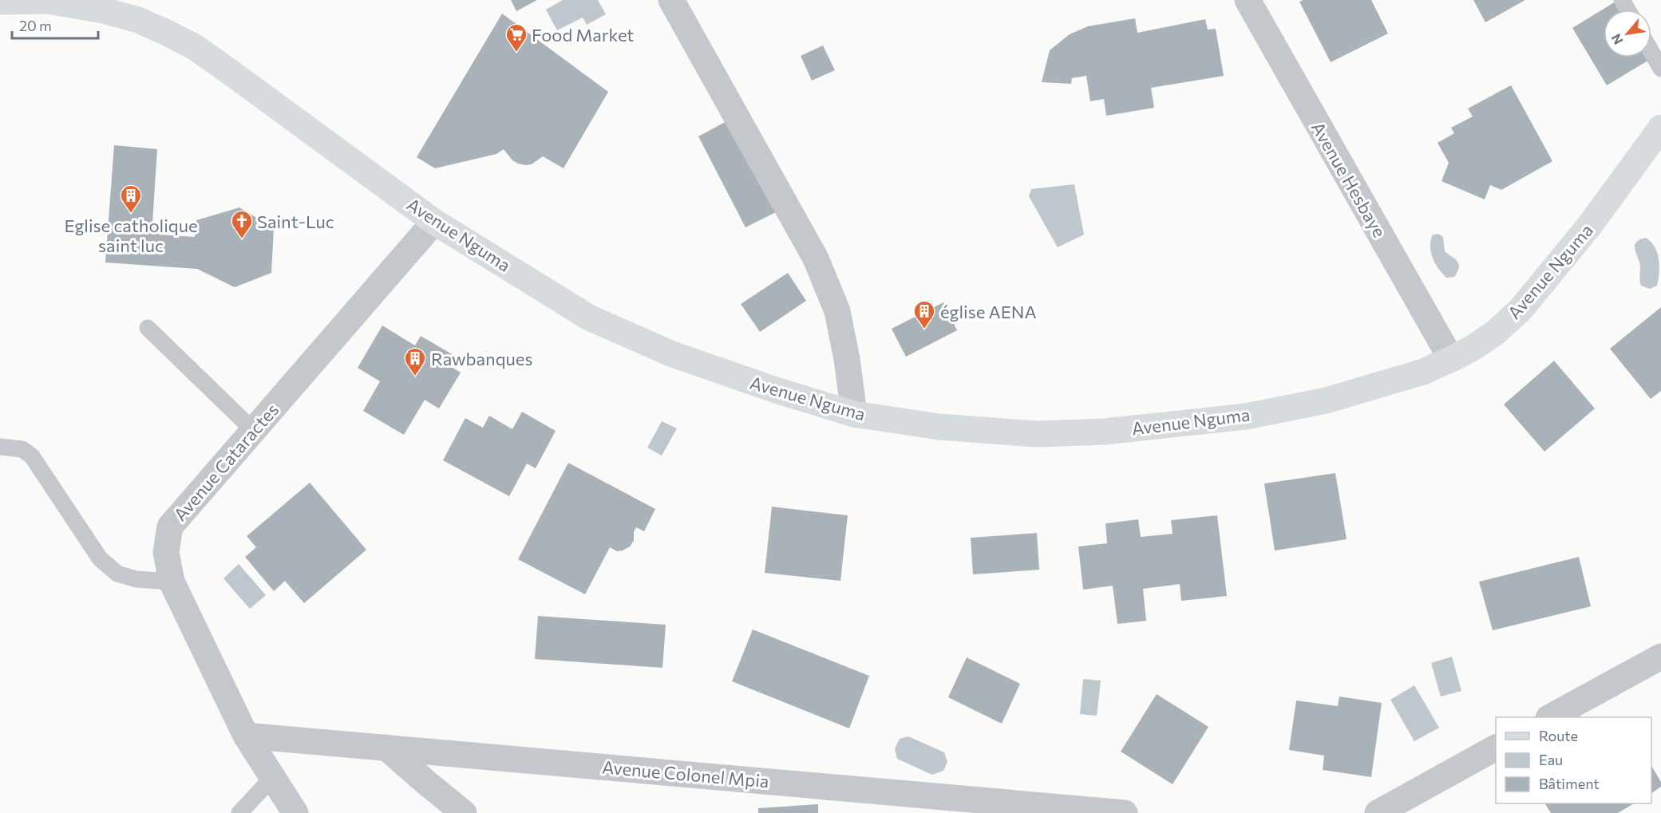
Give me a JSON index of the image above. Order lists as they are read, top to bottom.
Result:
{
  "streets": {
    "main road": ["Avenue Nguma"],
    "street": ["Avenue Hesbaye", "Avenue Cataractes", "Avenue Colonel Mpia"]
  },
  "crossings": [
    ["Avenue Hesbaye", "Avenue Nguma"],
    ["Avenue Nguma", "Avenue Cataractes"],
    ["Avenue Cataractes", "Avenue Colonel Mpia"]
  ],
  "places": {
    "supermarket": ["Food Market"],
    "building": ["Eglise catholique saint luc", "église AENA", "Rawbanques"],
    "church": ["Saint-Luc"]
  },
  "legend": ["Route", "Eau", "Bâtiment"],
  "scale_bar": "20 m",
  "north": "bottom left"
}
